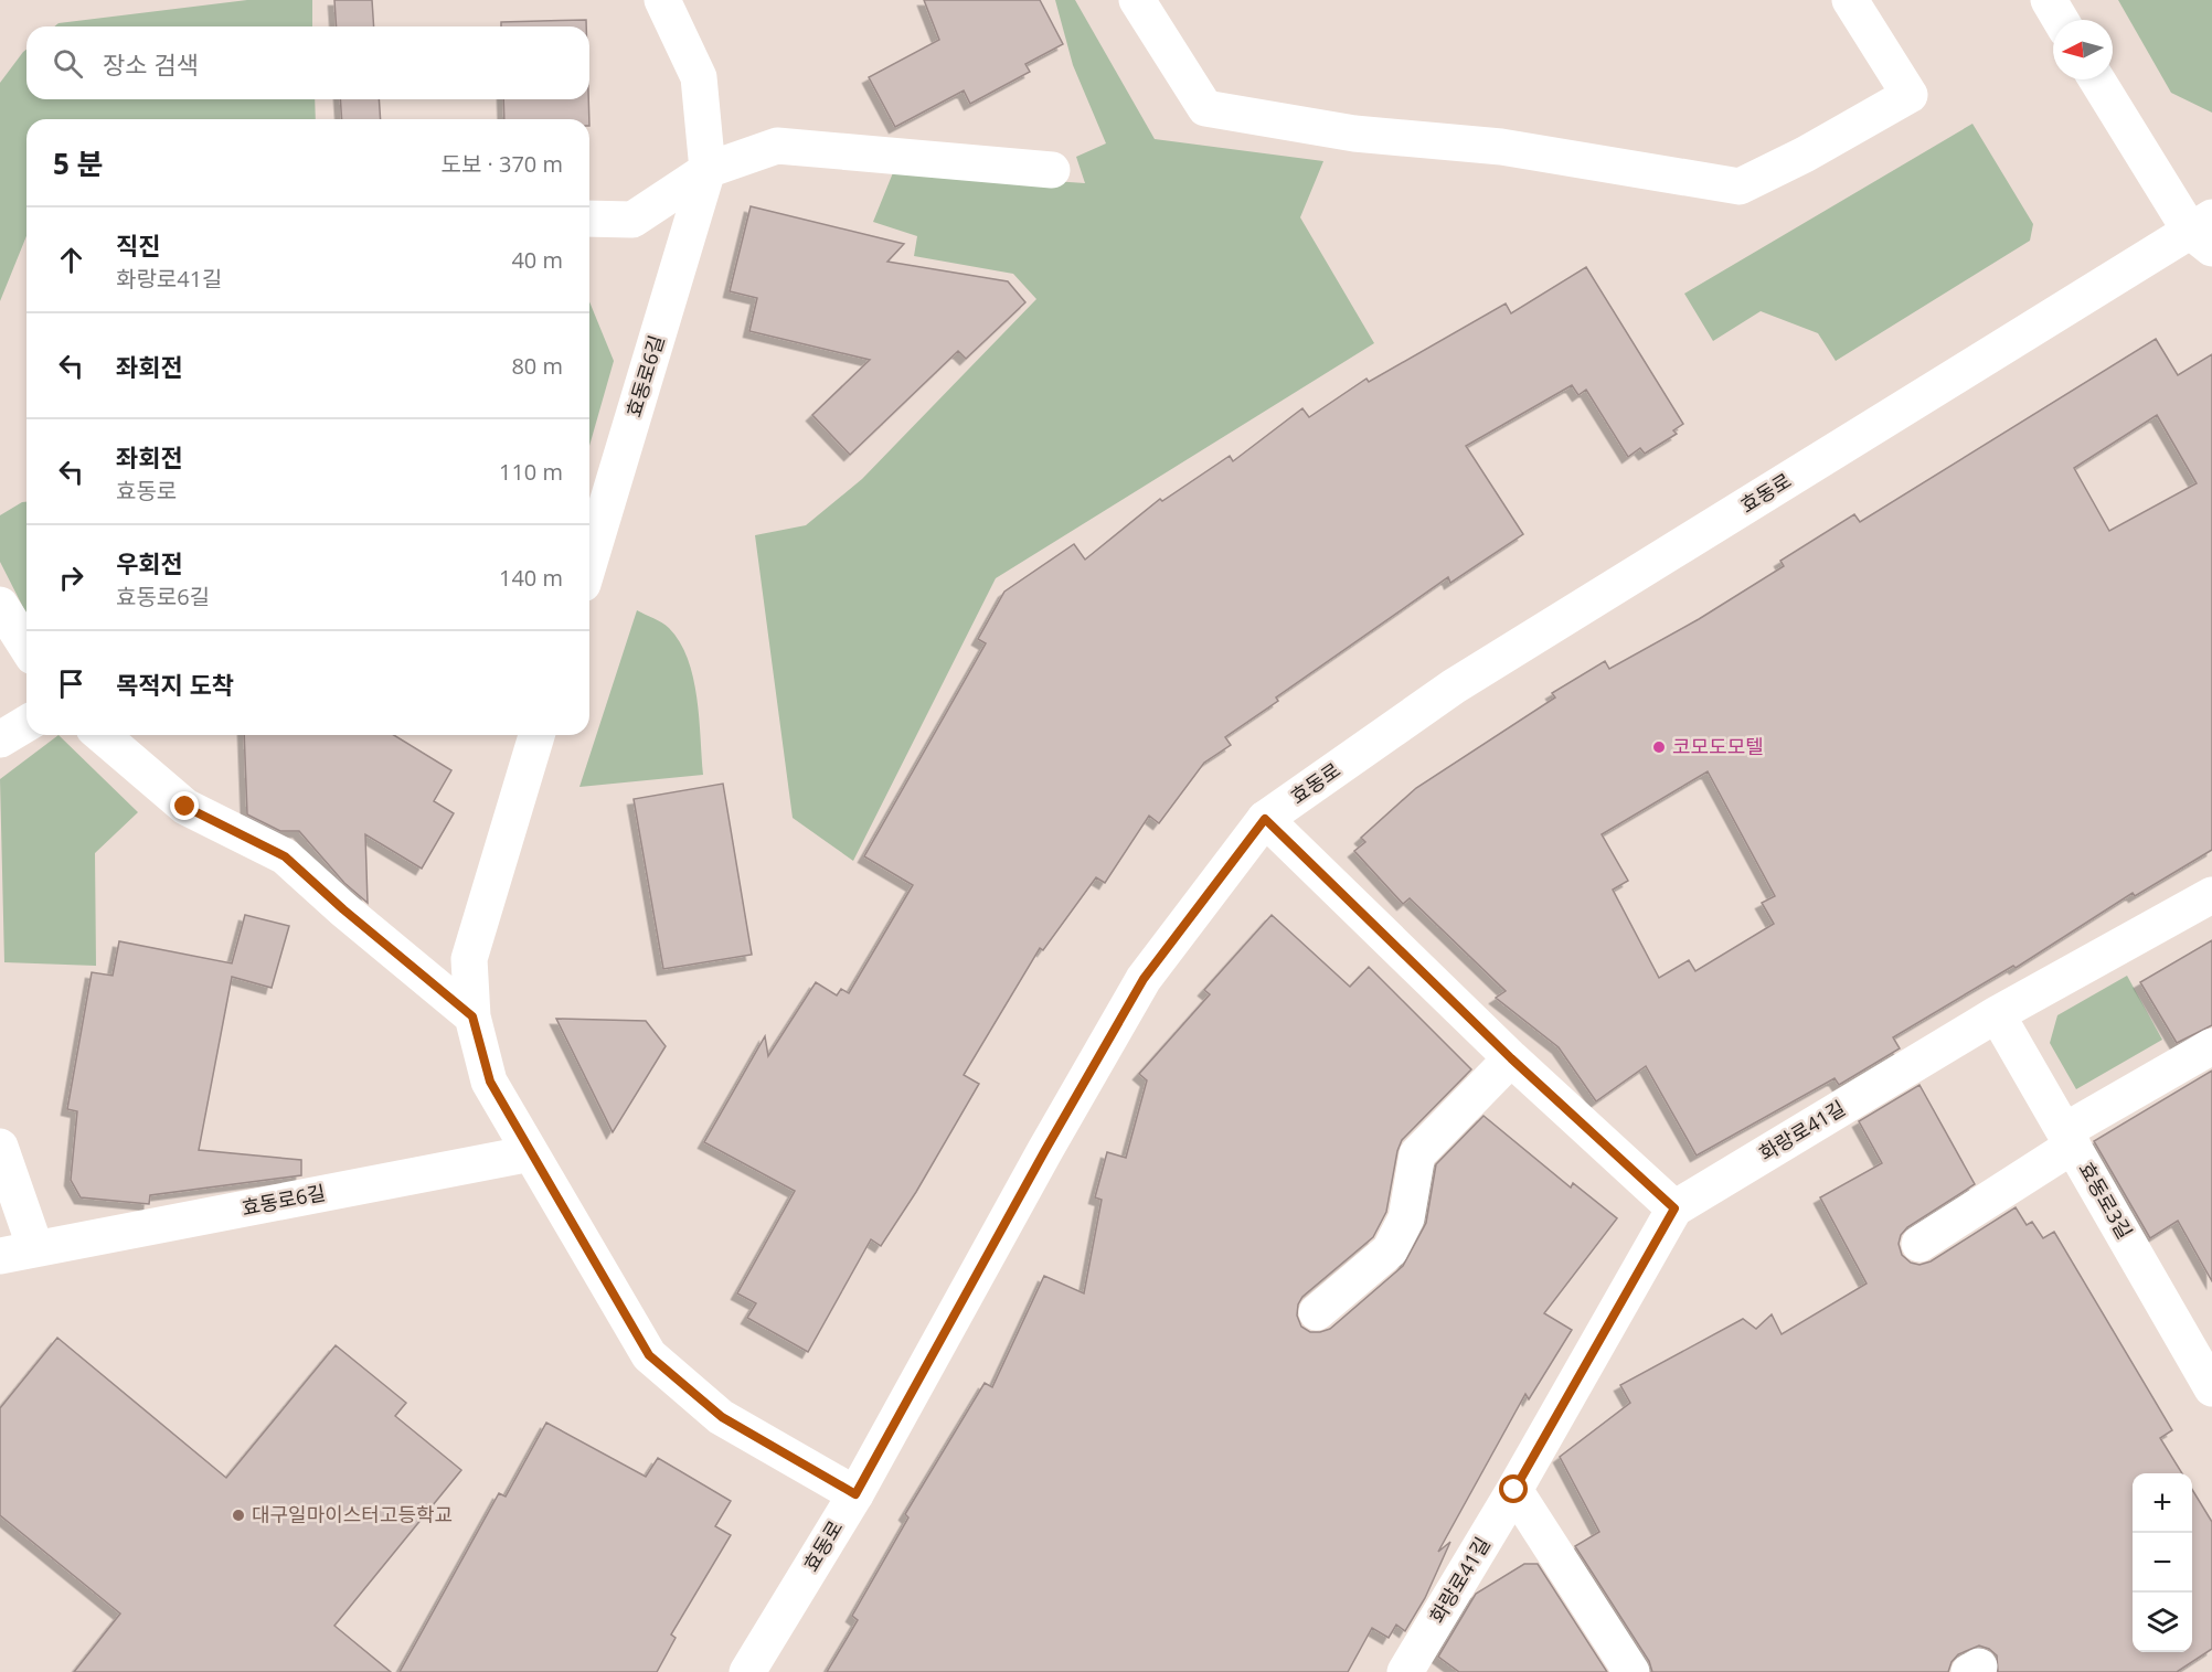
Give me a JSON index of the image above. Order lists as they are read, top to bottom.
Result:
{
  "streets": {
    "street": [
      "효동로6길",
      "효동로",
      "화랑로41길",
      "효동로3길"
    ]
  },
  "crossings": [
    ["화랑로41길", "효동로3길"]
  ],
  "places": ["코모도모텔", "대구일마이스터고등학교"],
  "north": "left",
  "page": {
    "search": "장소 검색",
    "heading": ["5 분", "도보 · 370 m"],
    "list": [
      ["직진", "화랑로41길", "40 m"],
      ["좌회전", "80 m"],
      ["좌회전", "효동로", "110 m"],
      ["우회전", "효동로6길", "140 m"],
      "목적지 도착"
    ],
    "map_buttons": ["+", "−"]
  }
}
